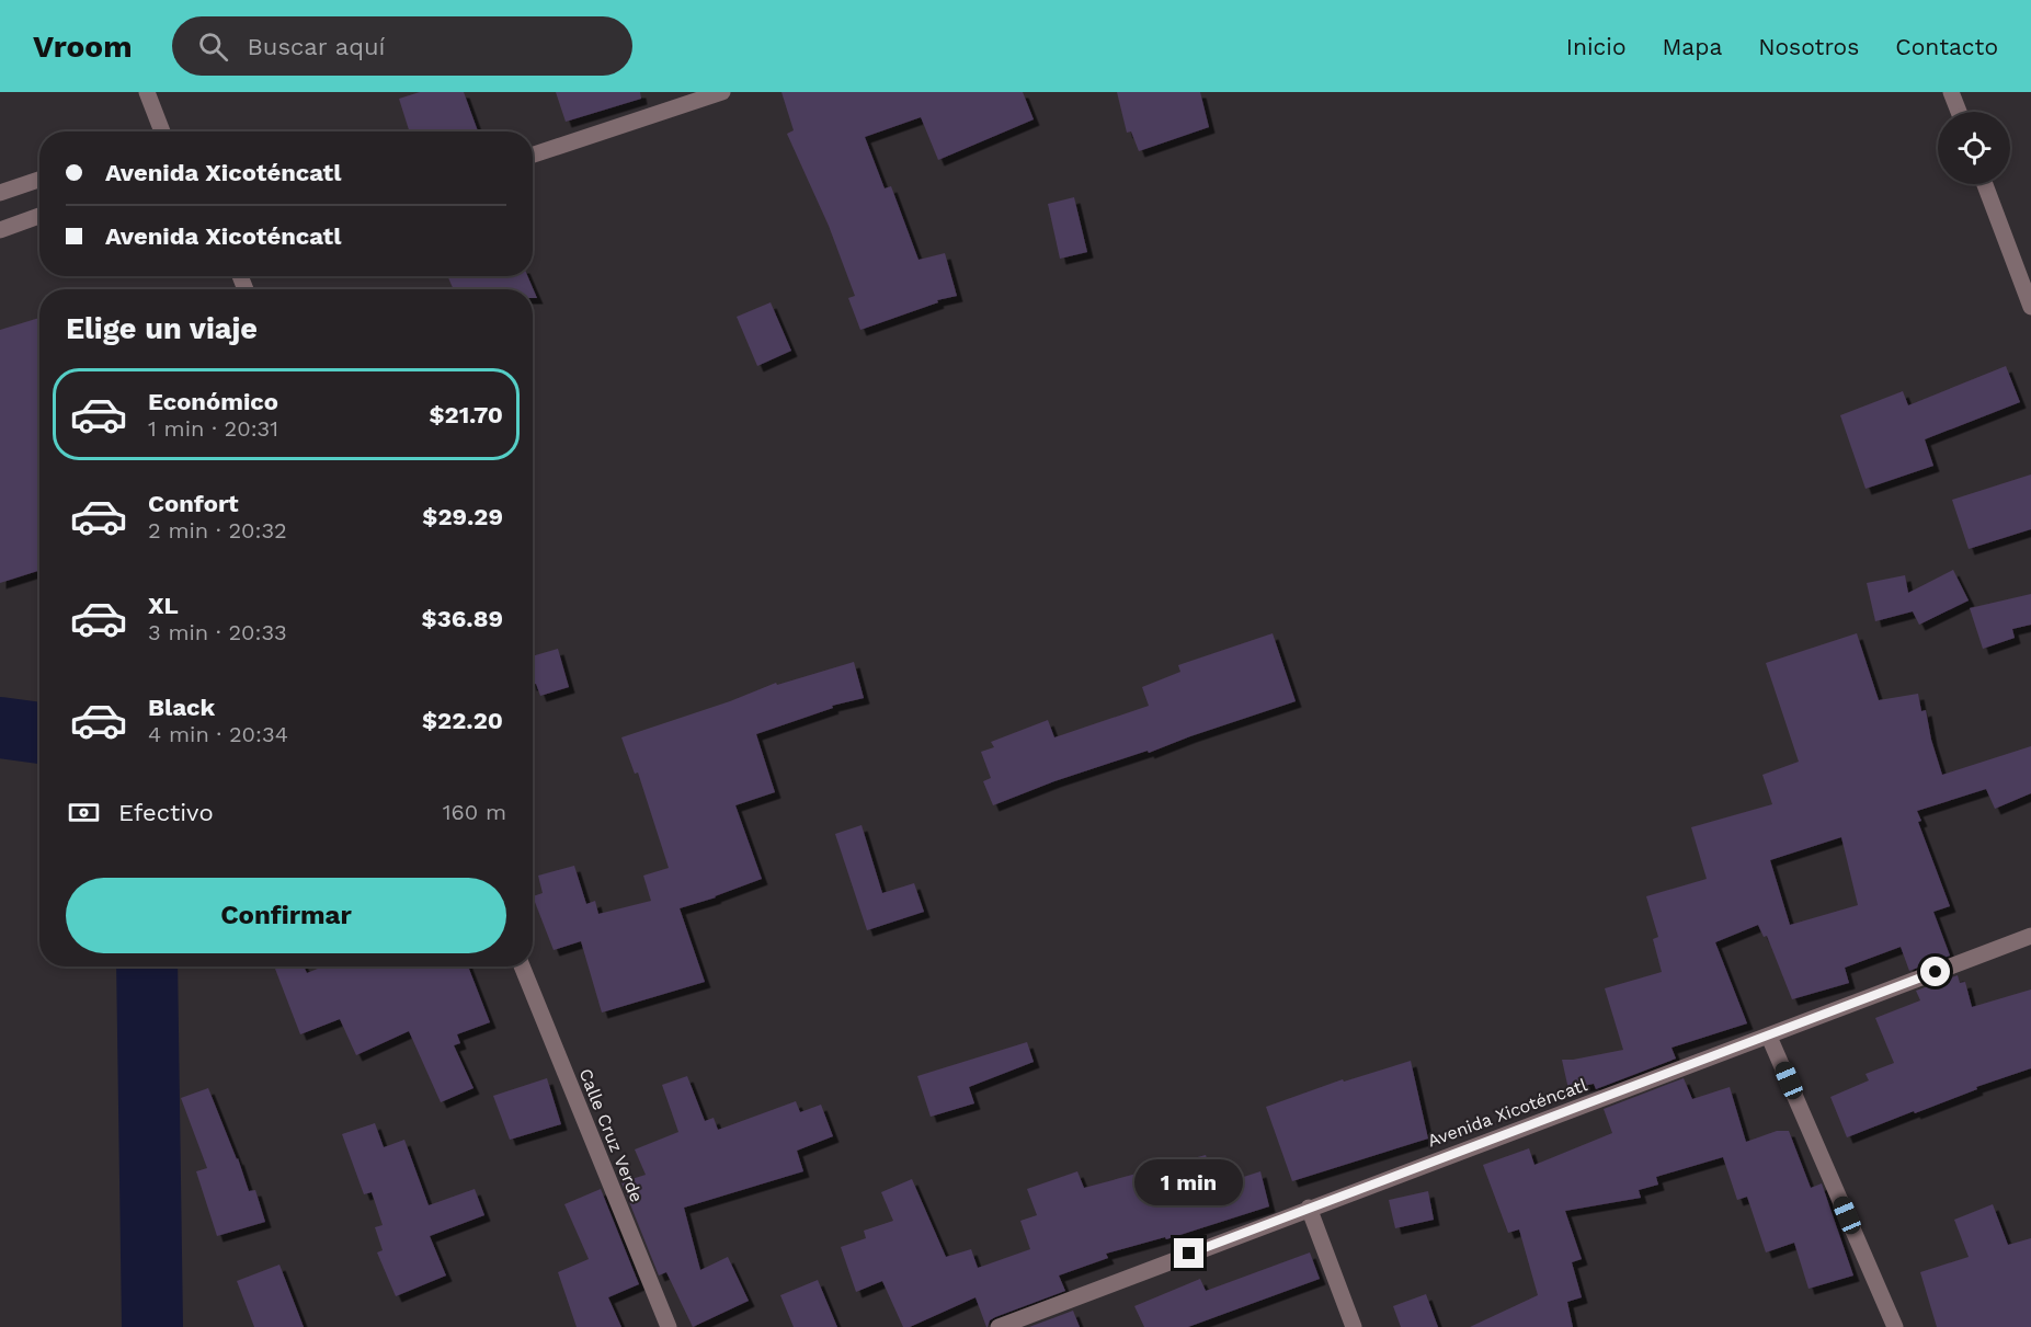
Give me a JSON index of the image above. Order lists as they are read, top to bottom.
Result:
{
  "streets": {
    "street": ["Avenida Xicoténcatl", "Calle Cruz Verde"]
  },
  "page": {
    "header": "Vroom",
    "search": "Buscar aquí",
    "nav": [
      "Inicio",
      "Mapa",
      "Nosotros",
      "Contacto"
    ],
    "banner": ["Avenida Xicoténcatl", "Avenida Xicoténcatl"],
    "heading": "Elige un viaje",
    "list": [
      {
        "name": "Económico",
        "note": "1 min · 20:31",
        "value": "$21.70"
      },
      {
        "name": "Confort",
        "note": "2 min · 20:32",
        "value": "$29.29"
      },
      {
        "name": "XL",
        "note": "3 min · 20:33",
        "value": "$36.89"
      },
      {
        "name": "Black",
        "note": "4 min · 20:34",
        "value": "$22.20"
      }
    ],
    "pay": ["Efectivo", "160 m"],
    "buttons": "Confirmar",
    "bubble": "1 min"
  }
}
